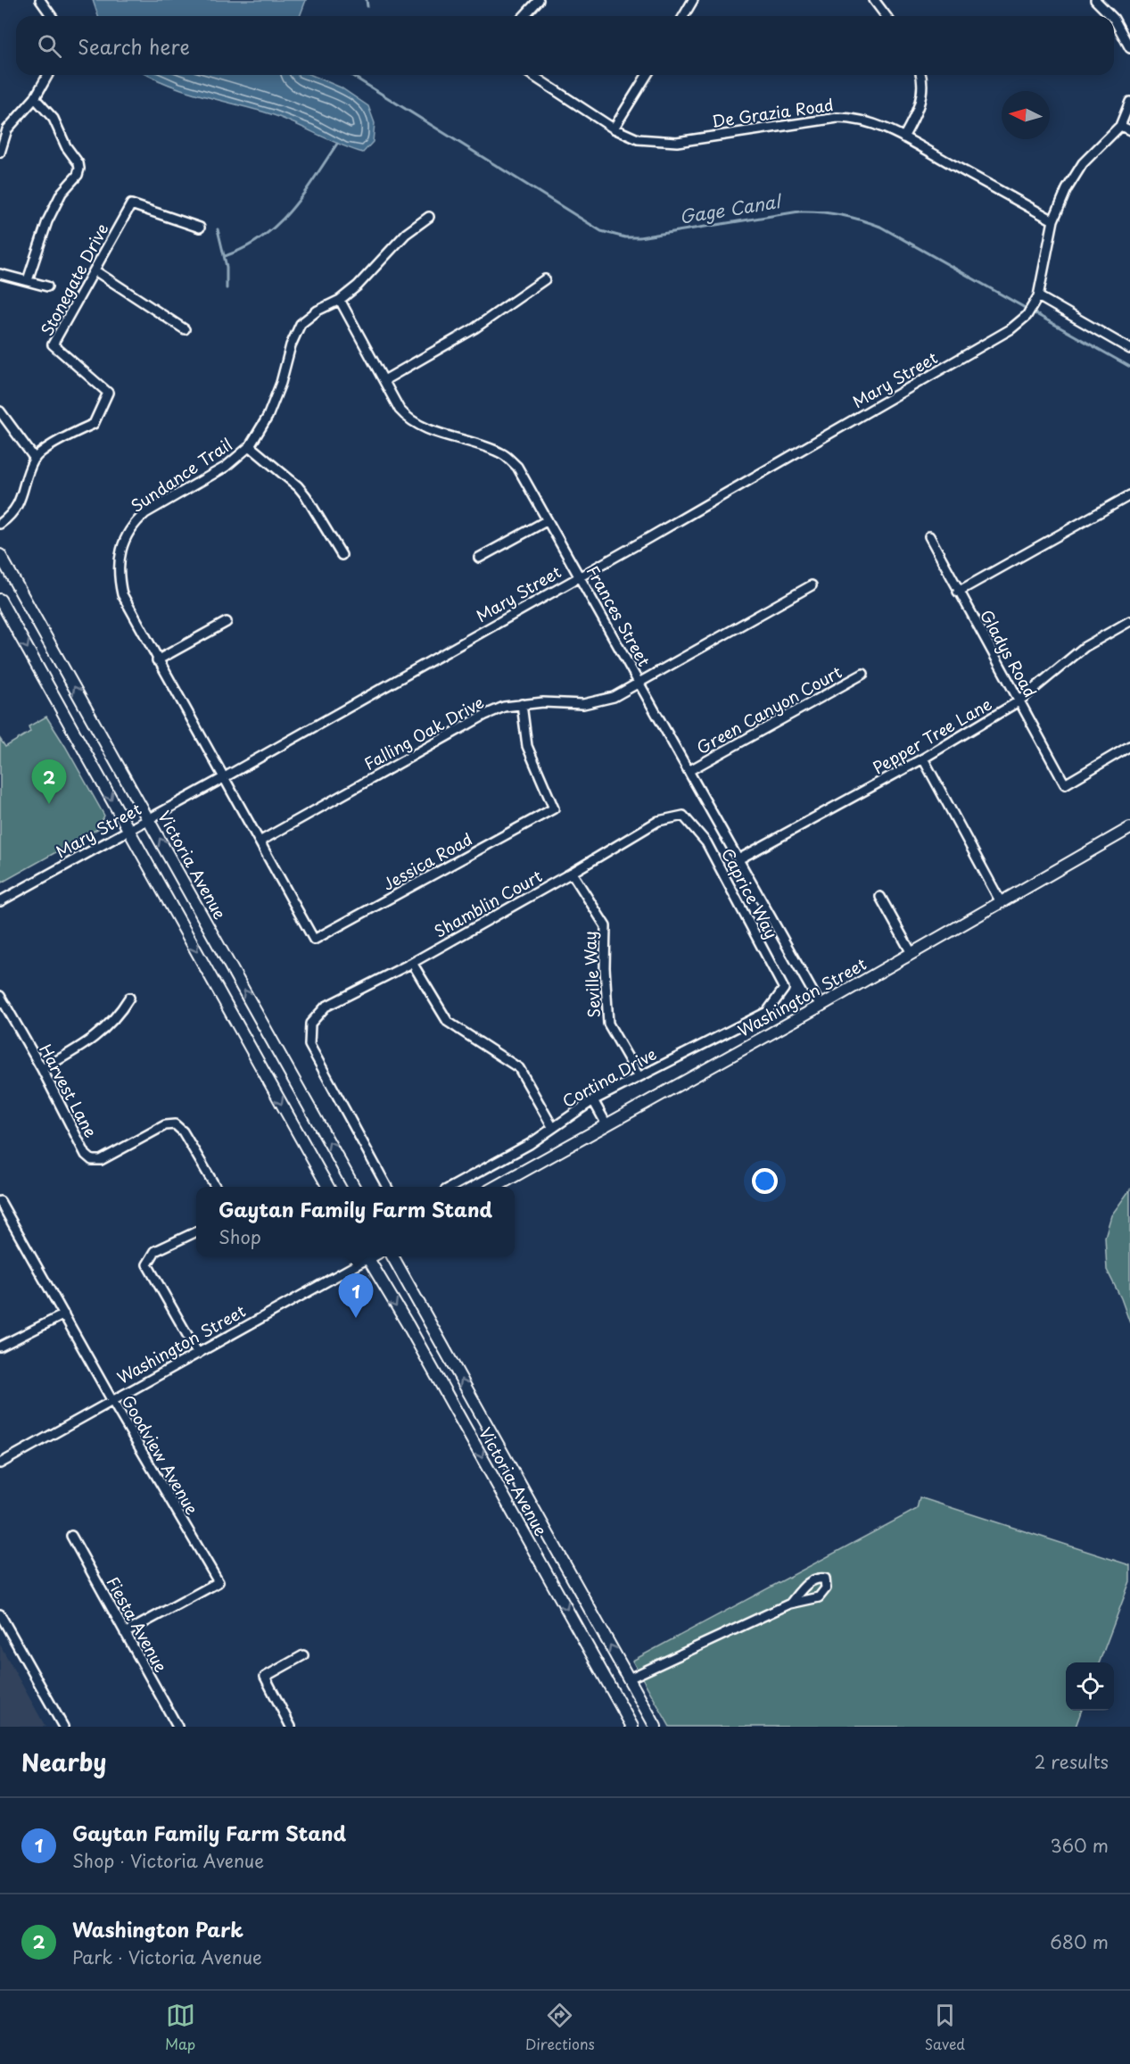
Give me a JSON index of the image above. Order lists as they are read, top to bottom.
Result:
{
  "streets": {
    "main road": ["Victoria Avenue", "Washington Street"],
    "street": [
      "De Grazia Road",
      "Stonegate Drive",
      "Mary Street",
      "Sundance Trail",
      "Frances Street",
      "Gladys Road",
      "Green Canyon Court",
      "Falling Oak Drive",
      "Pepper Tree Lane",
      "Jessica Road",
      "Caprice Way",
      "Shamblin Court",
      "Seville Way",
      "Cortina Drive",
      "Harvest Lane",
      "Goodview Avenue",
      "Fiesta Avenue"
    ]
  },
  "crossings": [
    ["Mary Street", "Sundance Trail"],
    ["Mary Street", "Frances Street"],
    ["Mary Street", "Victoria Avenue"],
    ["Sundance Trail", "Frances Street"],
    ["Sundance Trail", "Falling Oak Drive"],
    ["Sundance Trail", "Jessica Road"],
    ["Frances Street", "Green Canyon Court"],
    ["Frances Street", "Falling Oak Drive"],
    ["Frances Street", "Pepper Tree Lane"],
    ["Frances Street", "Washington Street"],
    ["Gladys Road", "Pepper Tree Lane"],
    ["Falling Oak Drive", "Jessica Road"],
    ["Caprice Way", "Shamblin Court"],
    ["Caprice Way", "Cortina Drive"],
    ["Shamblin Court", "Seville Way"],
    ["Seville Way", "Cortina Drive"],
    ["Washington Street", "Goodview Avenue"],
    ["Goodview Avenue", "Fiesta Avenue"]
  ],
  "water": ["Gage Canal"],
  "north": "left",
  "page": {
    "search": "Search here",
    "pins": ["2", "1"],
    "popup": ["Gaytan Family Farm Stand", "Shop"],
    "heading": ["Nearby", "2 results"],
    "list": [
      {
        "mark": "1",
        "name": "Gaytan Family Farm Stand",
        "note": "Shop · Victoria Avenue",
        "value": "360 m"
      },
      {
        "mark": "2",
        "name": "Washington Park",
        "note": "Park · Victoria Avenue",
        "value": "680 m"
      }
    ],
    "nav": ["Map", "Directions", "Saved"]
  }
}
